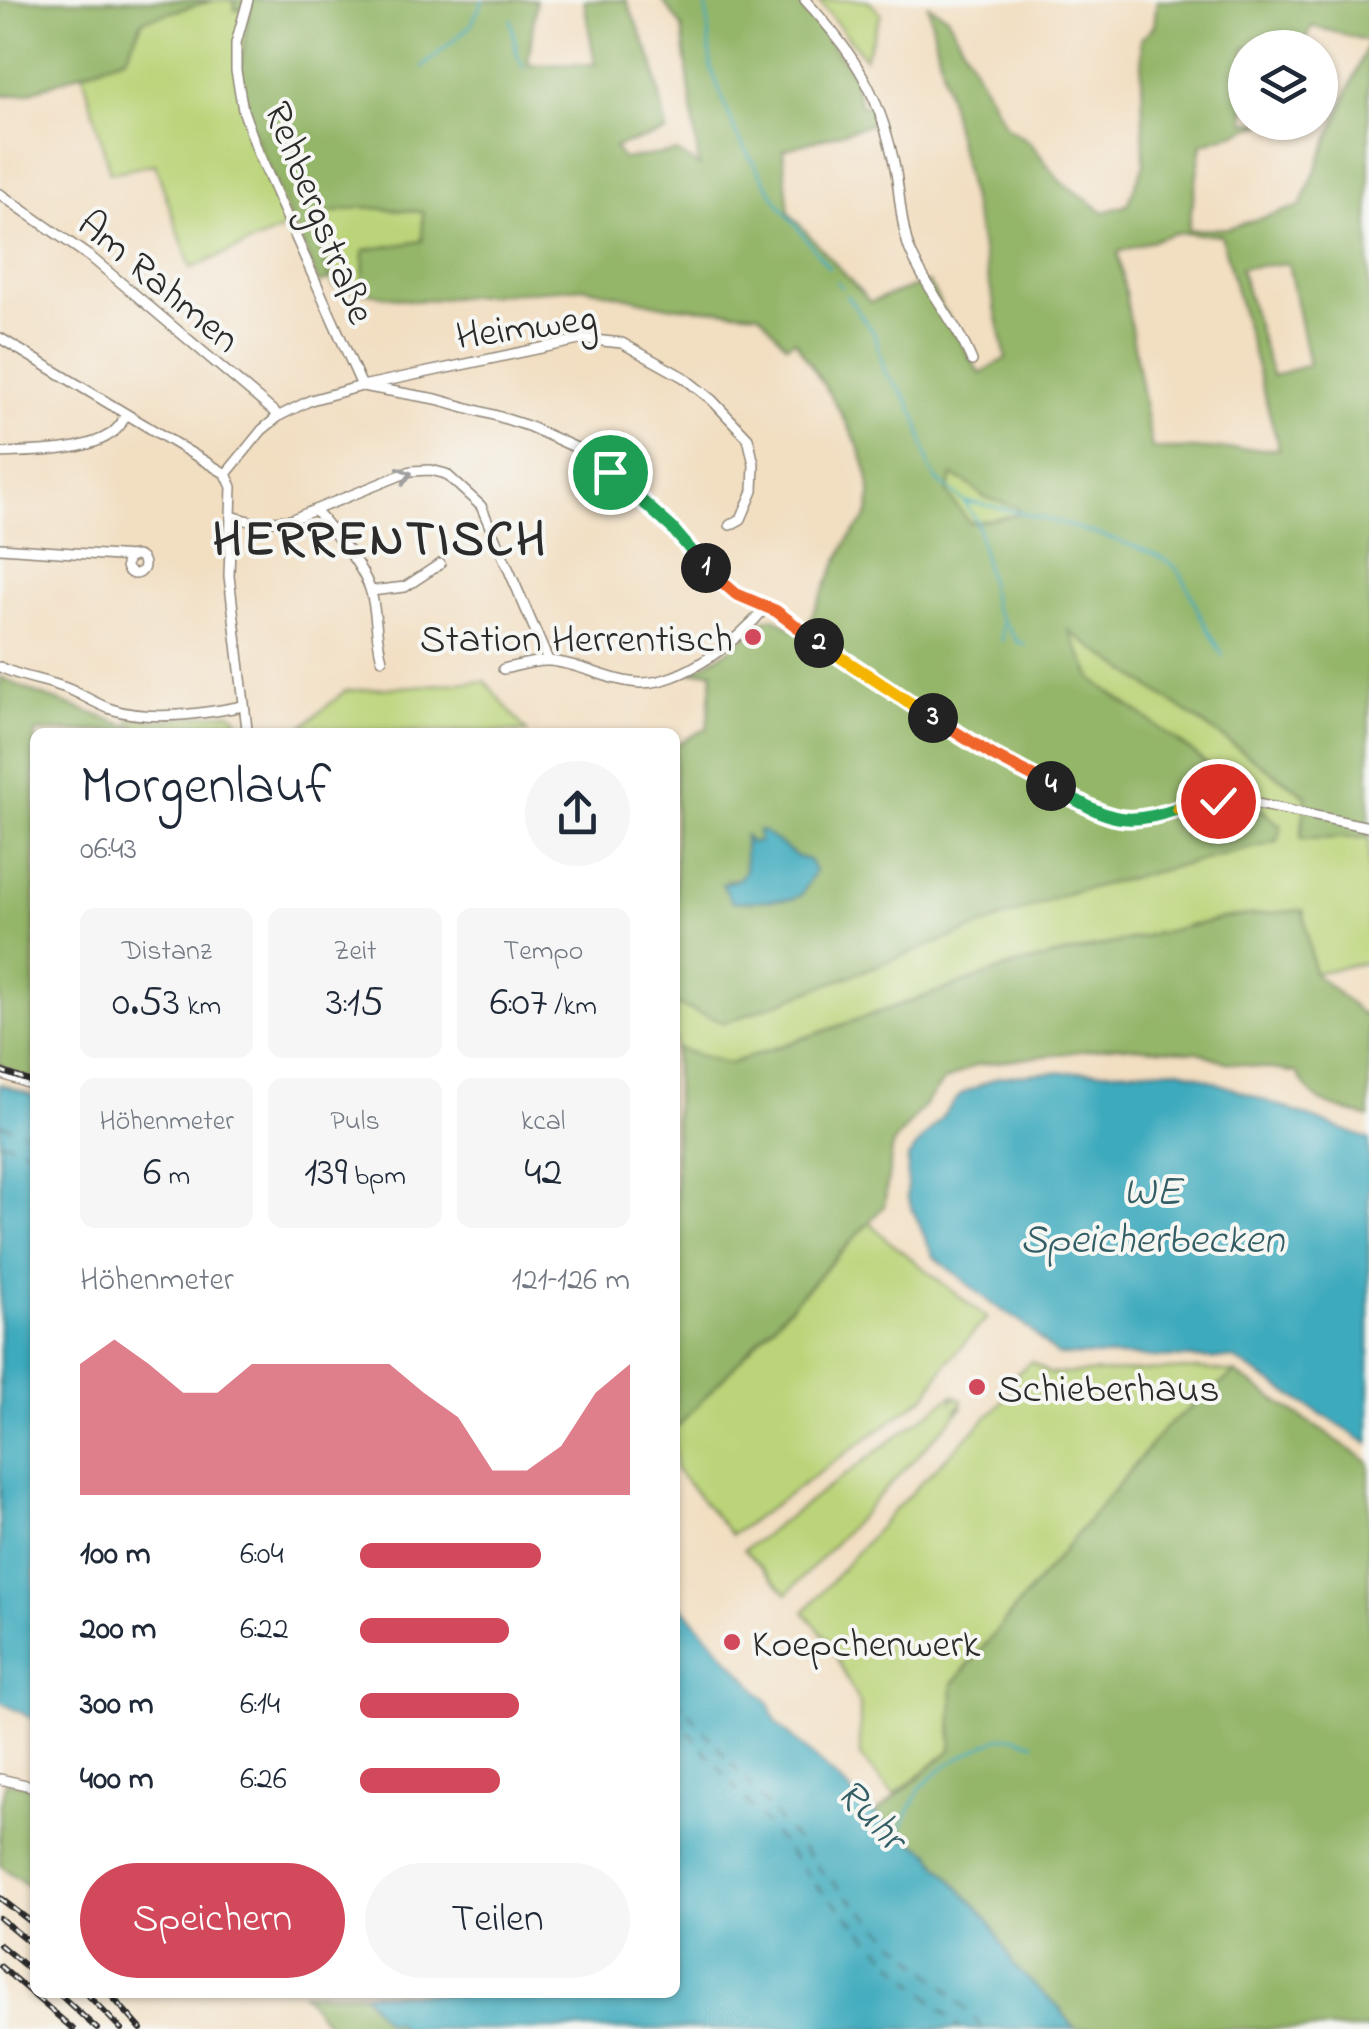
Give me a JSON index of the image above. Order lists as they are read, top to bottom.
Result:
{
  "streets": {
    "street": ["Rehbergstraße", "Am Rahmen", "Heimweg"]
  },
  "crossings": [
    ["Rehbergstraße", "Heimweg"],
    ["Am Rahmen", "Heimweg"]
  ],
  "districts": ["HERRENTISCH"],
  "water": ["WE Speicherbecken", "Ruhr"],
  "places": ["Station Herrentisch", "Schieberhaus", "Koepchenwerk"],
  "page": {
    "pins": [
      "1",
      "2",
      "3",
      "4"
    ],
    "heading": ["Morgenlauf", "06:43"],
    "stats": [
      ["Distanz", "0.53 km"],
      ["Zeit", "3:15"],
      ["Tempo", "6:07 /km"],
      ["Höhenmeter", "6 m"],
      ["Puls", "139 bpm"],
      ["kcal", "42"]
    ],
    "chart": ["Höhenmeter", "121–126 m"],
    "list": [
      {
        "name": "100 m",
        "note": "6:04"
      },
      {
        "name": "200 m",
        "note": "6:22"
      },
      {
        "name": "300 m",
        "note": "6:14"
      },
      {
        "name": "400 m",
        "note": "6:26"
      }
    ],
    "buttons": ["Speichern", "Teilen"]
  }
}
